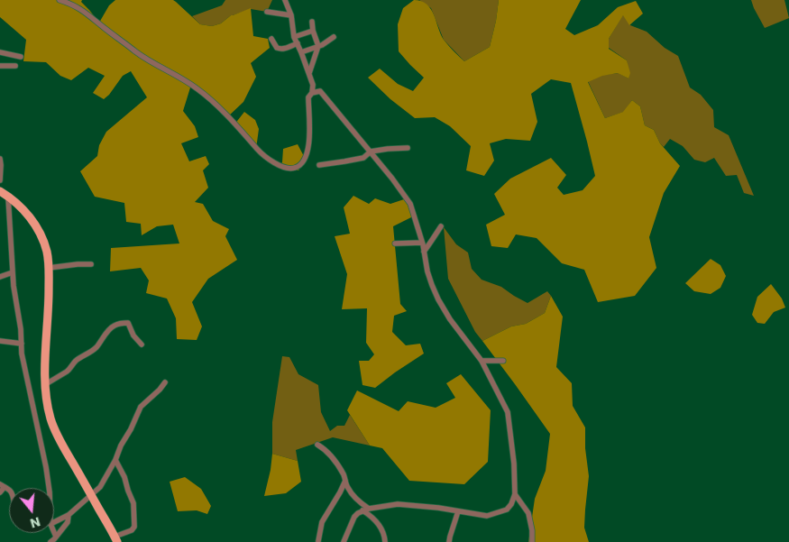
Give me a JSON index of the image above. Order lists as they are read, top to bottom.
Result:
{
  "north": "bottom"
}
